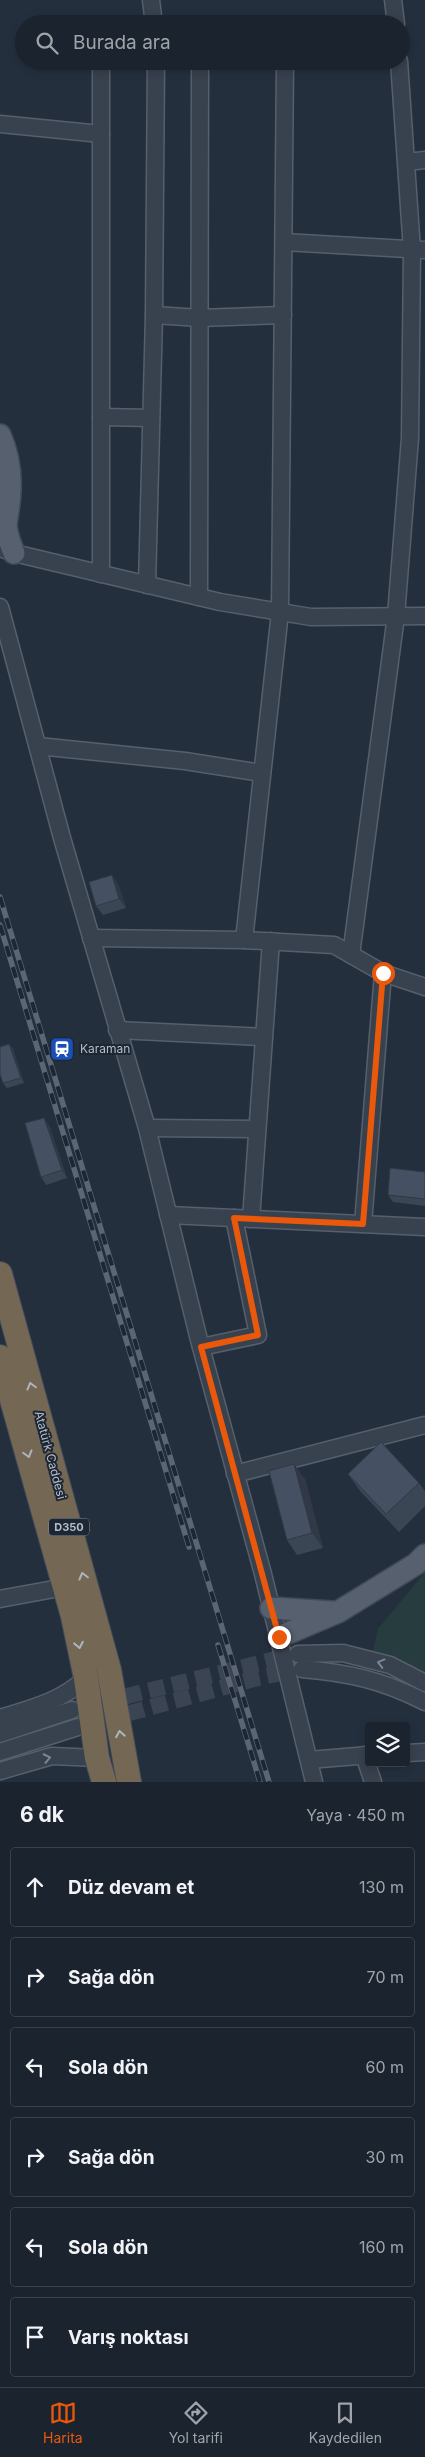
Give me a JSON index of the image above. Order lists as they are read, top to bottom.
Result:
{
  "streets": {
    "highway": ["Atatürk Caddesi", "D350"]
  },
  "places": {
    "station": ["Karaman"]
  },
  "page": {
    "search": "Burada ara",
    "heading": ["6 dk", "Yaya · 450 m"],
    "list": [
      ["Düz devam et", "130 m"],
      ["Sağa dön", "70 m"],
      ["Sola dön", "60 m"],
      ["Sağa dön", "30 m"],
      ["Sola dön", "160 m"],
      "Varış noktası"
    ],
    "nav": ["Harita", "Yol tarifi", "Kaydedilen"]
  }
}
